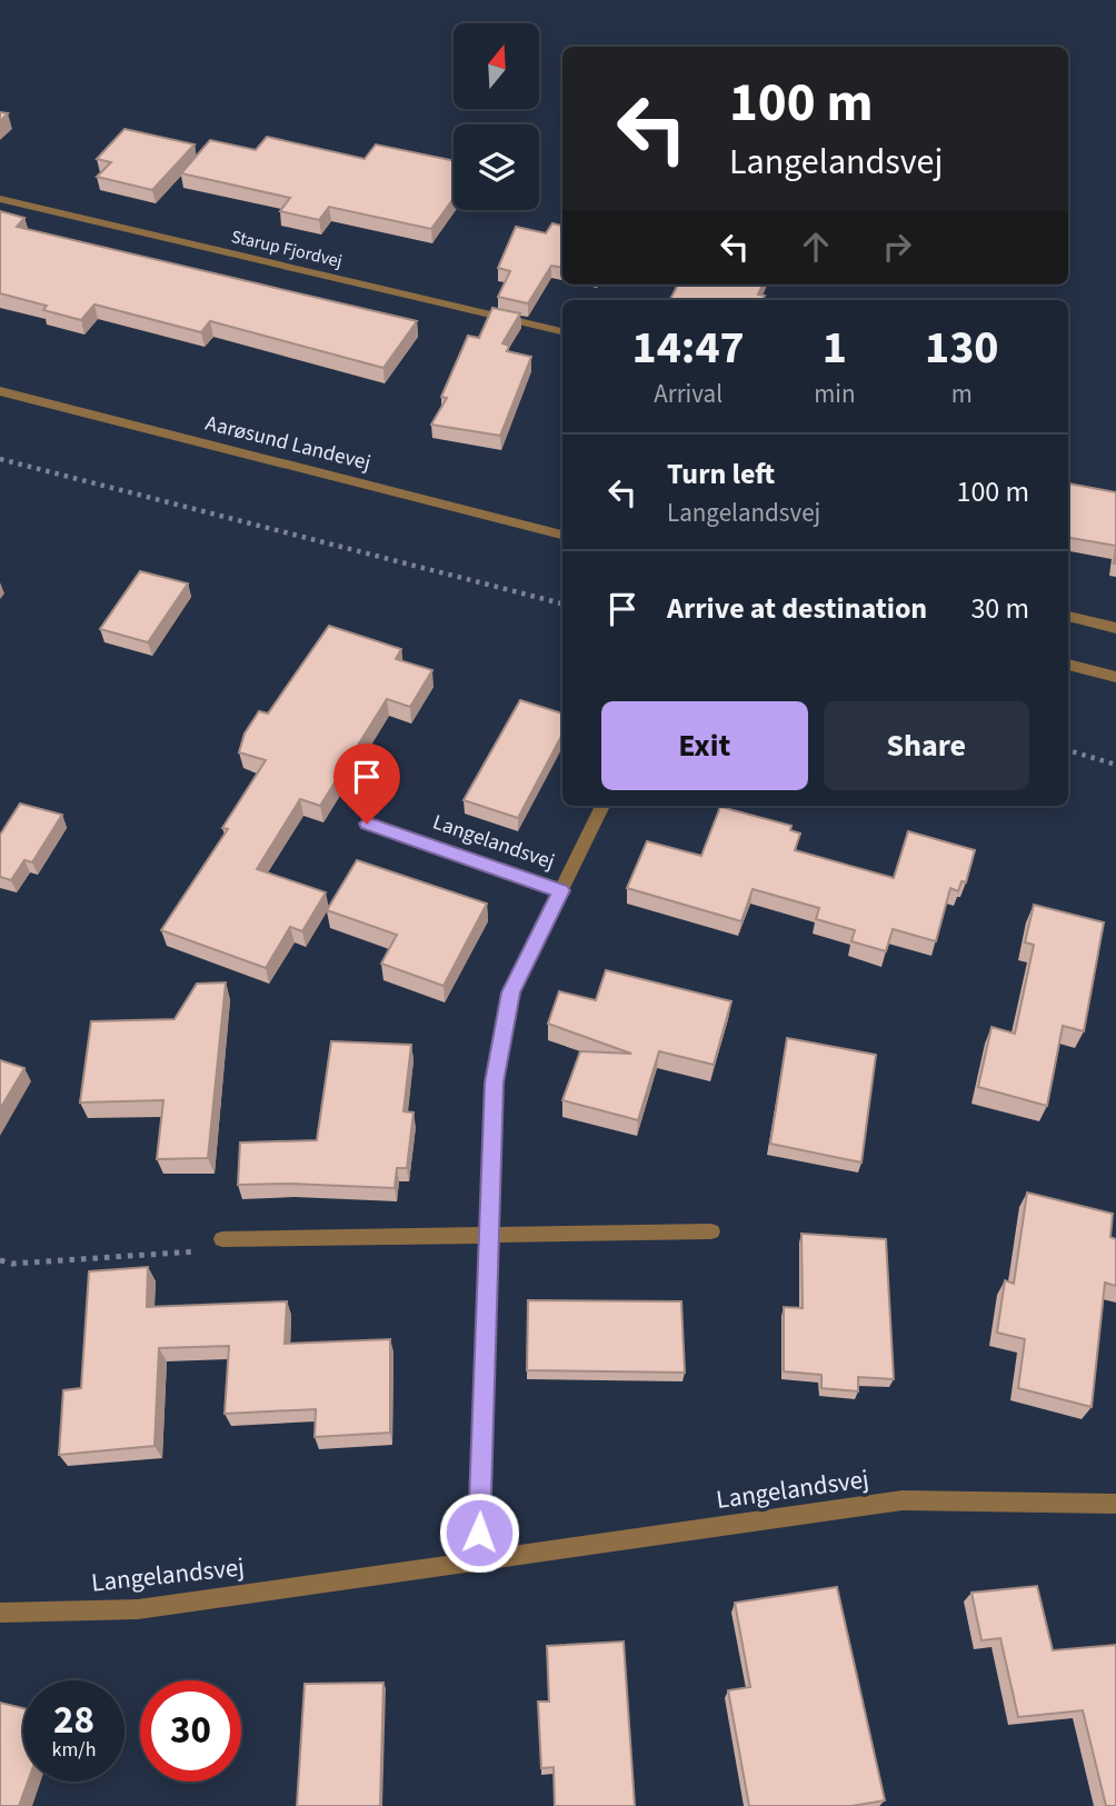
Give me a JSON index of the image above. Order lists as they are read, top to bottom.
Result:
{
  "streets": {
    "street": ["Starup Fjordvej", "Aarøsund Landevej", "Langelandsvej"]
  },
  "north": "top",
  "page": {
    "turn": ["100 m", "Langelandsvej"],
    "eta": [
      "14:47",
      "Arrival",
      "1",
      "min",
      "130",
      "m"
    ],
    "list": [
      {
        "name": "Turn left",
        "note": "Langelandsvej",
        "value": "100 m"
      },
      {
        "name": "Arrive at destination",
        "value": "30 m"
      }
    ],
    "buttons": ["Exit", "Share"],
    "speed": "28 km/h",
    "limit": "30"
  }
}
